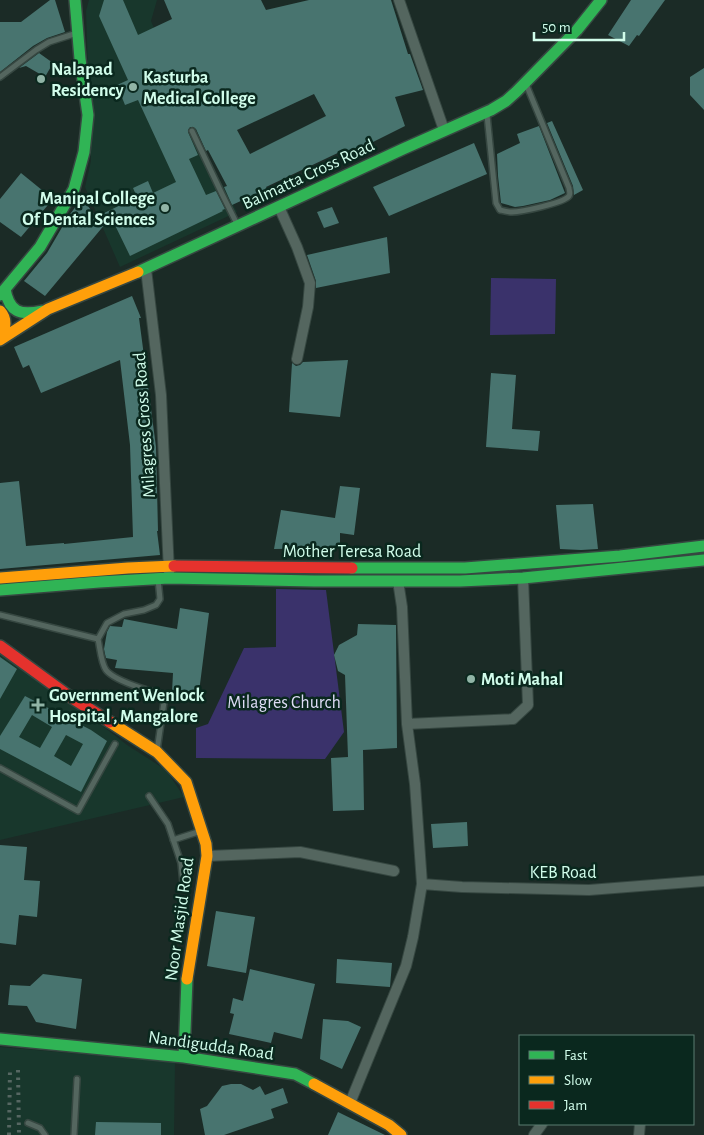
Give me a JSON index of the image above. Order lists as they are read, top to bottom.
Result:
{
  "streets": {
    "main road": [
      "Balmatta Cross Road",
      "Mother Teresa Road",
      "Noor Masjid Road",
      "Nandigudda Road"
    ],
    "street": ["Milagress Cross Road", "KEB Road"]
  },
  "crossings": [
    ["Balmatta Cross Road", "Milagress Cross Road"],
    ["Milagress Cross Road", "Mother Teresa Road"],
    ["Noor Masjid Road", "Nandigudda Road"]
  ],
  "parks": ["Milagres Church"],
  "places": {
    "other": [
      "Nalapad Residency",
      "Kasturba Medical College",
      "Manipal College Of Dental Sciences",
      "Moti Mahal"
    ],
    "health": ["Government Wenlock Hospital , Mangalore"]
  },
  "legend": ["Fast", "Slow", "Jam"],
  "scale_bar": "50 m"
}
